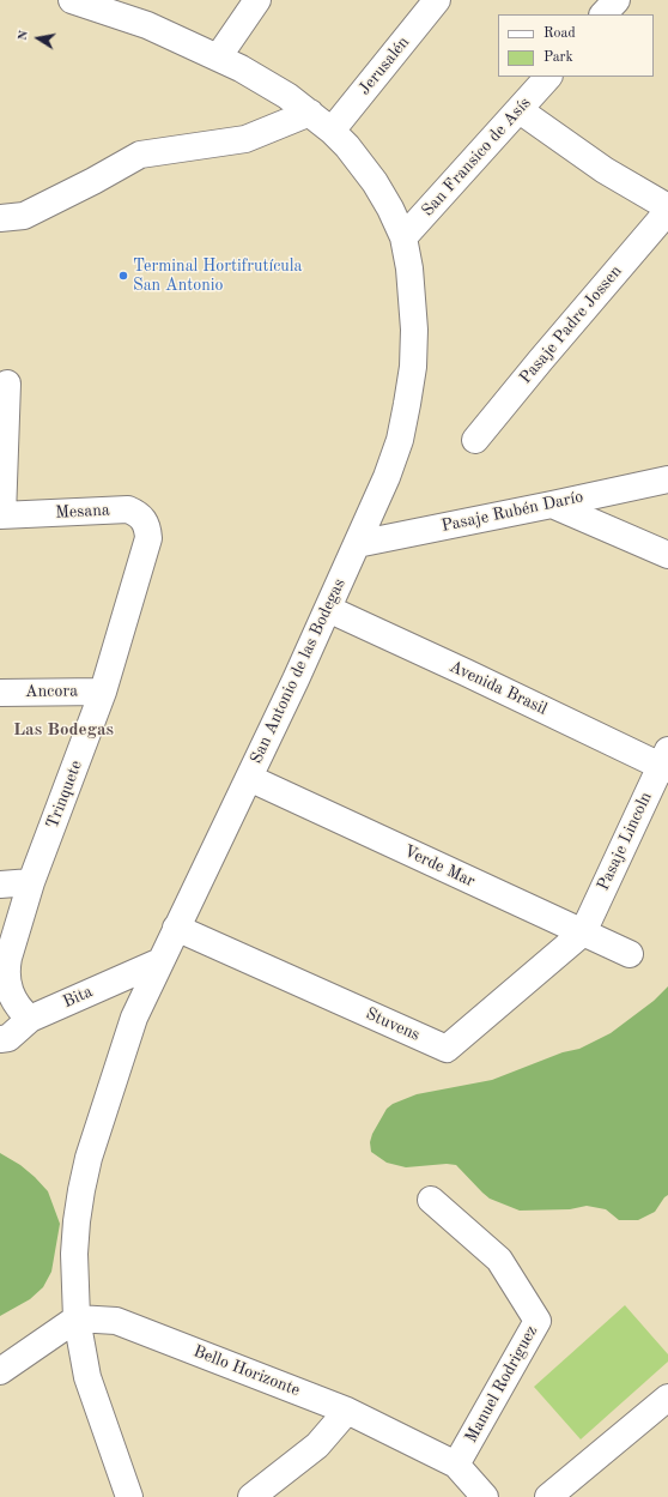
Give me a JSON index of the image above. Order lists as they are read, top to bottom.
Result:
{
  "streets": {
    "street": [
      "Jerusalén",
      "San Fransico de Asís",
      "Pasaje Padre Jossen",
      "Mesana",
      "Pasaje Rubén Darío",
      "San Antonio de las Bodegas",
      "Avenida Brasil",
      "Ancora",
      "Trinquete",
      "Pasaje Lincoln",
      "Verde Mar",
      "Bita",
      "Stuvens",
      "Bello Horizonte",
      "Manuel Rodriguez"
    ]
  },
  "crossings": [
    ["Jerusalén", "San Antonio de las Bodegas"],
    ["San Fransico de Asís", "San Antonio de las Bodegas"],
    ["Mesana", "Trinquete"],
    ["Pasaje Rubén Darío", "San Antonio de las Bodegas"],
    ["San Antonio de las Bodegas", "Avenida Brasil"],
    ["San Antonio de las Bodegas", "Verde Mar"],
    ["San Antonio de las Bodegas", "Bita"],
    ["San Antonio de las Bodegas", "Stuvens"],
    ["San Antonio de las Bodegas", "Bello Horizonte"],
    ["Avenida Brasil", "Pasaje Lincoln"],
    ["Ancora", "Trinquete"],
    ["Trinquete", "Bita"],
    ["Pasaje Lincoln", "Verde Mar"],
    ["Pasaje Lincoln", "Stuvens"],
    ["Verde Mar", "Stuvens"],
    ["Bello Horizonte", "Manuel Rodriguez"]
  ],
  "districts": ["Las Bodegas"],
  "places": ["Terminal Hortifrutícula San Antonio"],
  "legend": ["Road", "Park"],
  "north": "left"
}
